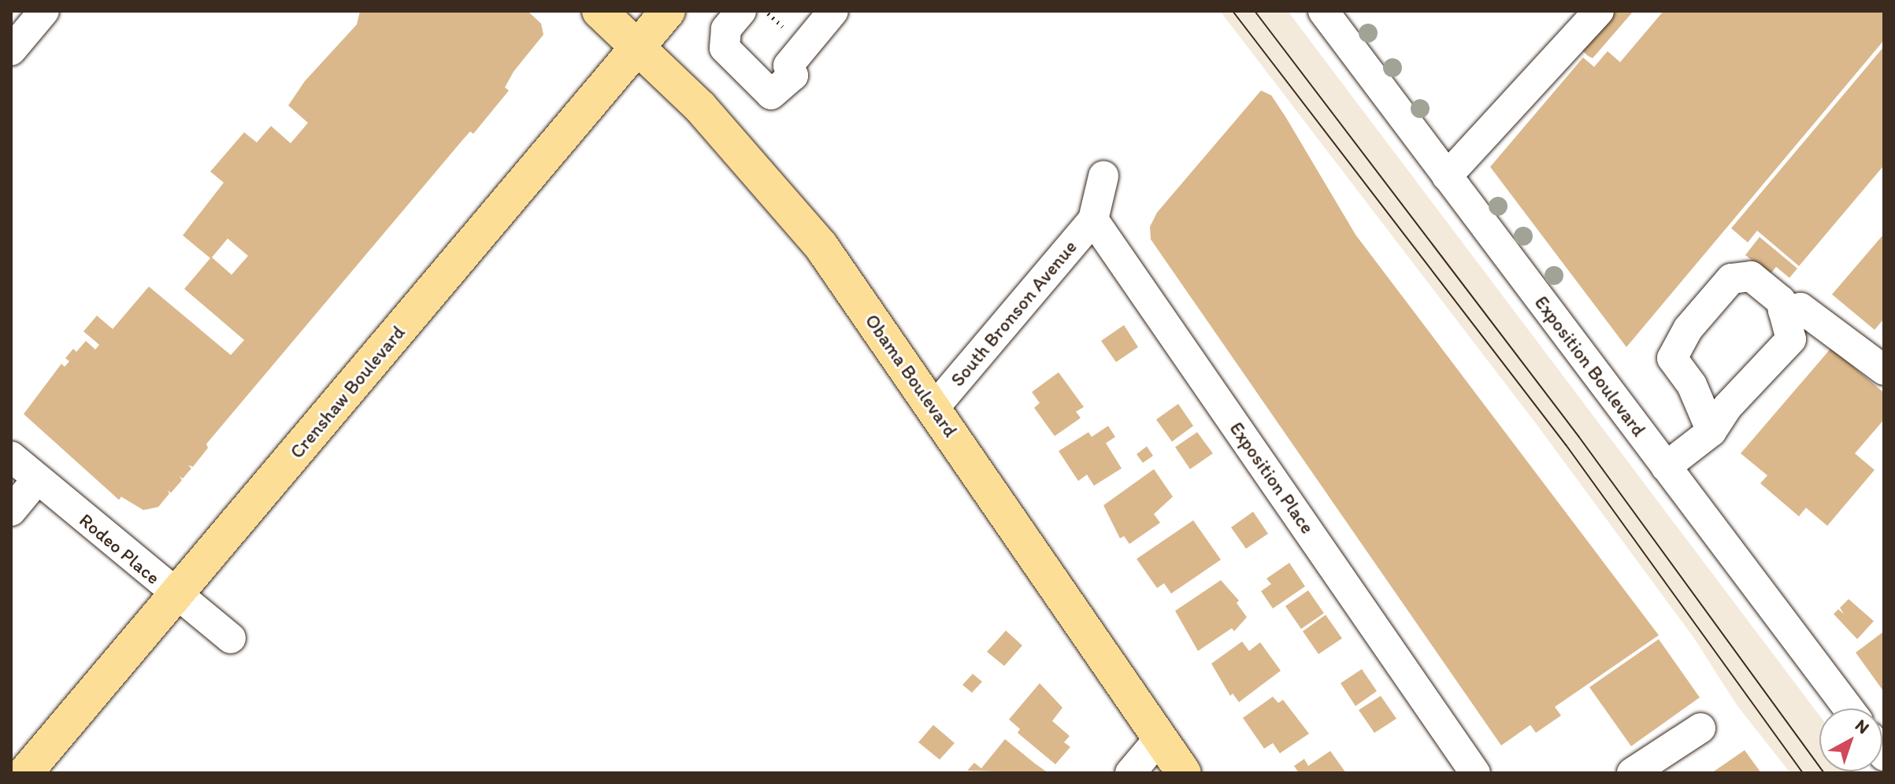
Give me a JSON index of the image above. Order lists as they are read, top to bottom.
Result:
{
  "streets": {
    "main road": ["Obama Boulevard", "Crenshaw Boulevard"],
    "street": [
      "South Bronson Avenue",
      "Exposition Boulevard",
      "Exposition Place",
      "Rodeo Place"
    ]
  },
  "crossings": [
    ["South Bronson Avenue", "Obama Boulevard"],
    ["South Bronson Avenue", "Exposition Place"],
    ["Obama Boulevard", "Crenshaw Boulevard"],
    ["Crenshaw Boulevard", "Rodeo Place"]
  ],
  "north": "top right"
}
